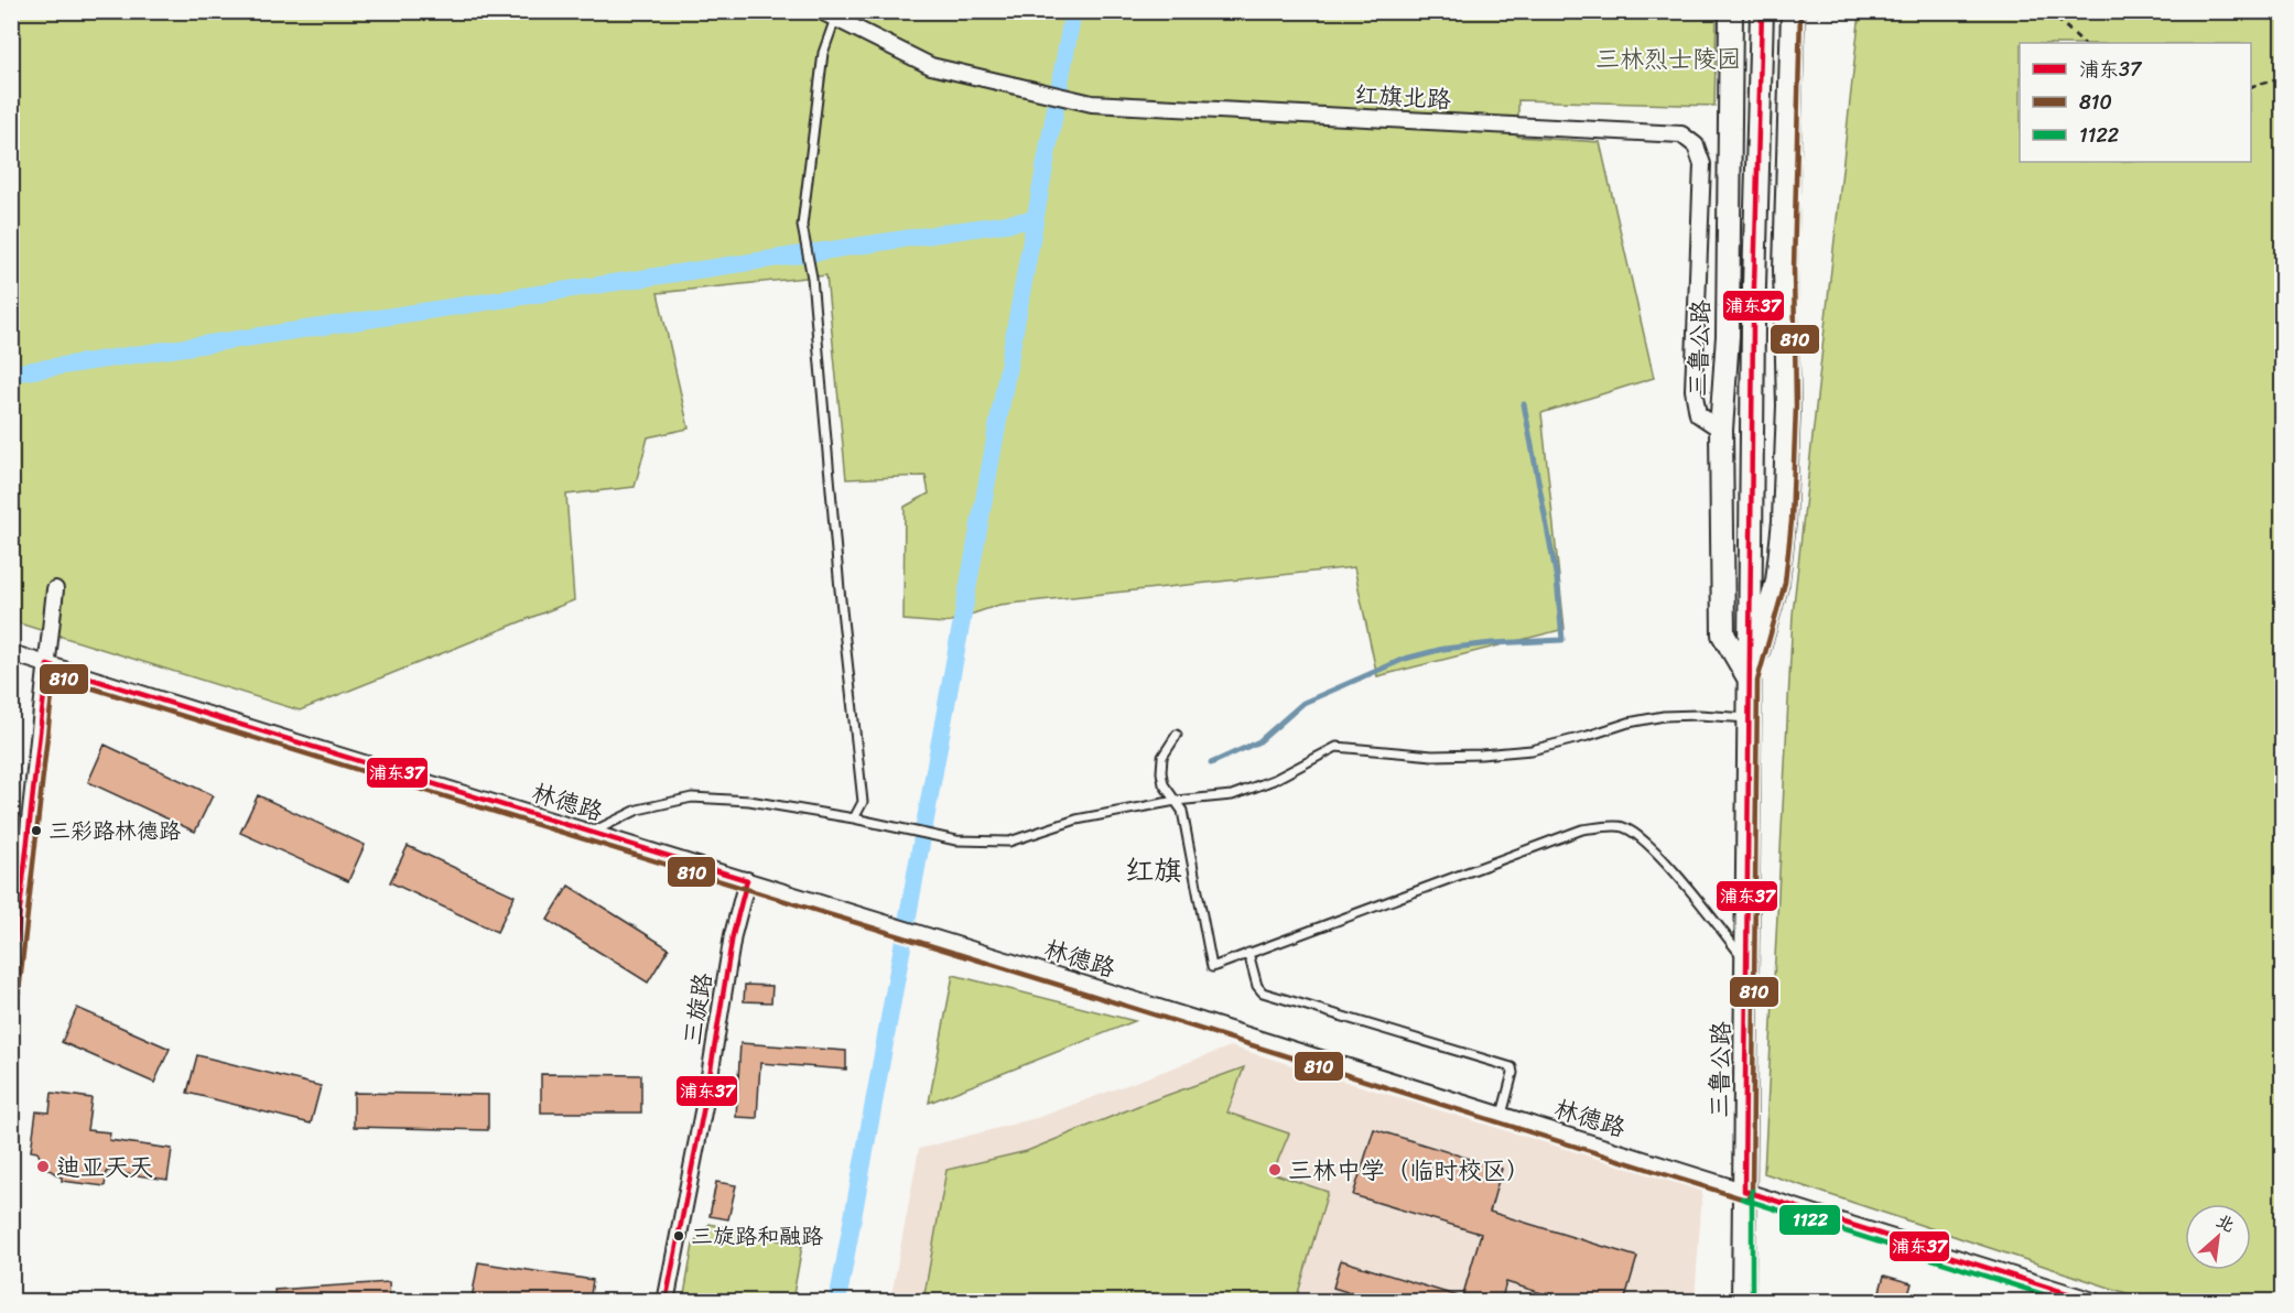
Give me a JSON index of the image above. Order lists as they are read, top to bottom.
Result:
{
  "streets": {
    "main road": ["三鲁公路"],
    "street": ["红旗北路", "林德路", "三旋路"]
  },
  "crossings": [
    ["红旗北路", "三鲁公路"],
    ["三鲁公路", "林德路"],
    ["林德路", "三旋路"]
  ],
  "districts": ["红旗"],
  "parks": ["三林烈士陵园"],
  "places": [
    "三彩路林德路",
    "迪亚天天",
    "三林中学（临时校区）",
    "三旋路和融路"
  ],
  "lines": ["transit line 浦东37", "transit line 810", "transit line 1122"],
  "legend": ["浦东37", "810", "1122"],
  "north": "top right"
}
